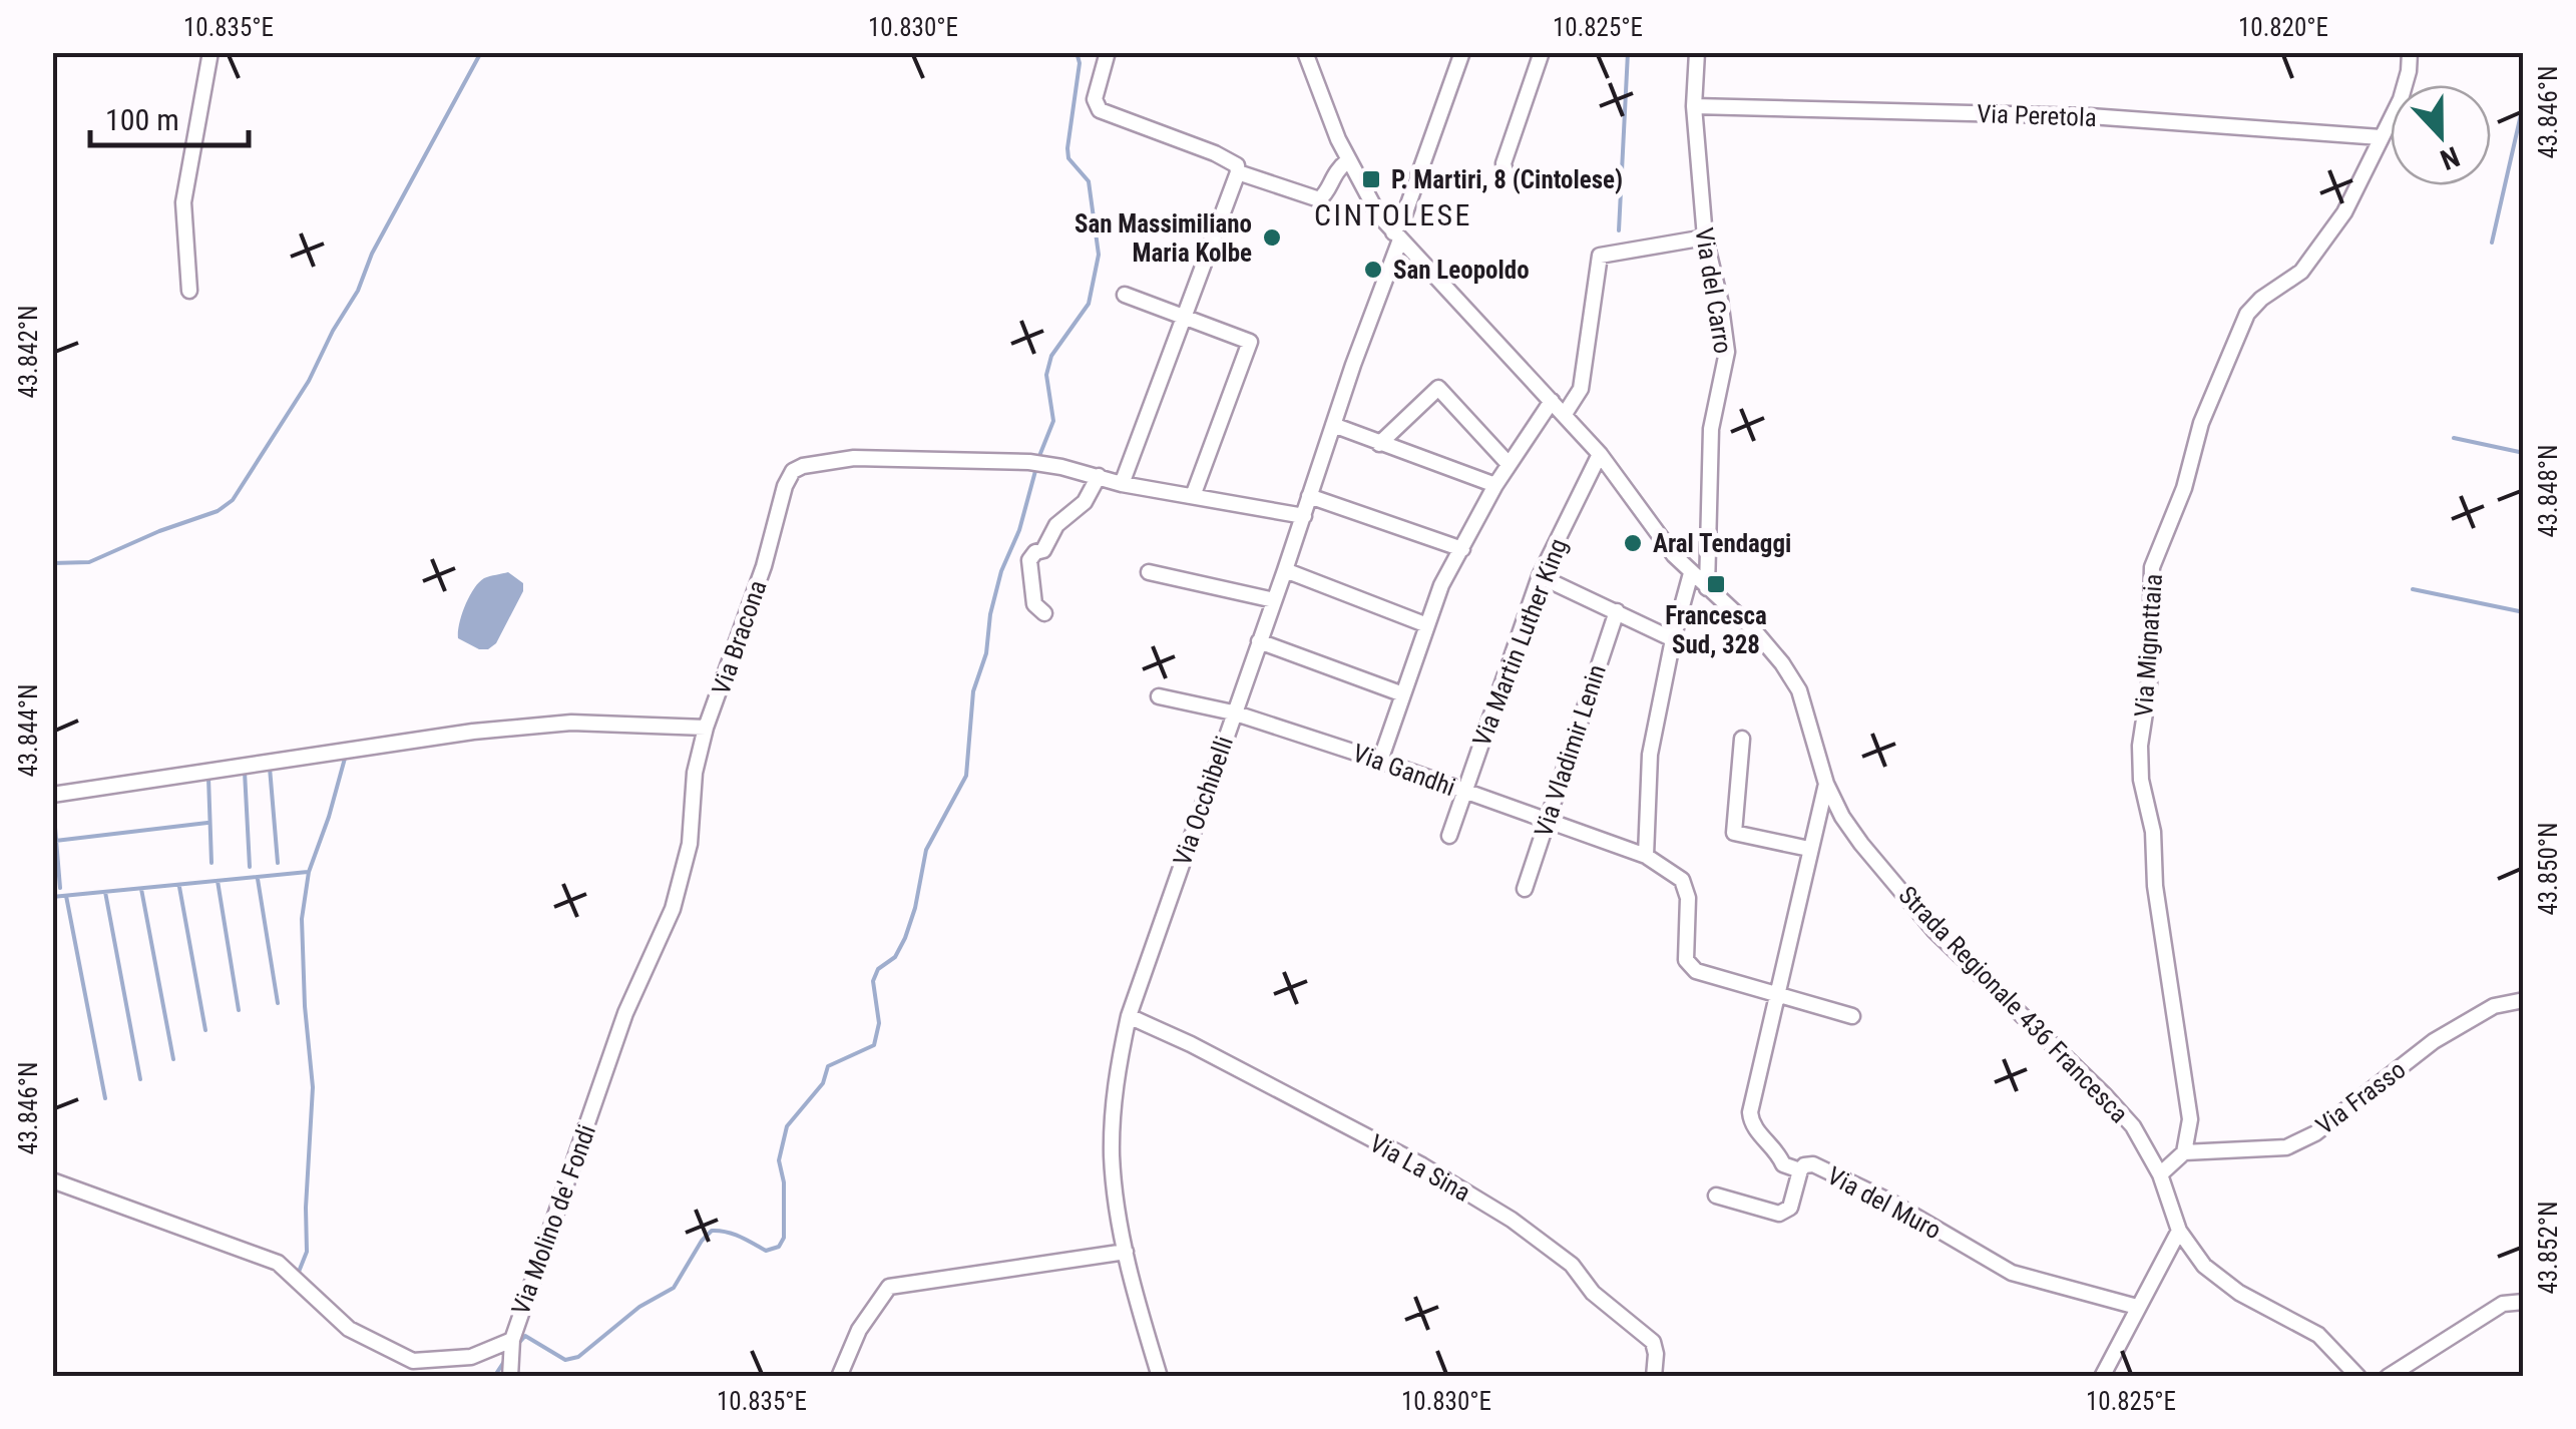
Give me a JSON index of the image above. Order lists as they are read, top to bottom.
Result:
{
  "streets": {
    "street": [
      "Via Peretola",
      "Via del Carro",
      "Via Bracona",
      "Via Martin Luther King",
      "Via Mignattaia",
      "Via Vladimir Lenin",
      "Via Gandhi",
      "Via Occhibelli",
      "Strada Regionale 436 Francesca",
      "Via Frasso",
      "Via La Sina",
      "Via del Muro",
      "Via Molino de' Fondi"
    ]
  },
  "crossings": [
    ["Via Peretola", "Via del Carro"],
    ["Via Peretola", "Via Mignattaia"],
    ["Via del Carro", "Strada Regionale 436 Francesca"],
    ["Via Bracona", "Via Occhibelli"],
    ["Via Bracona", "Via Molino de' Fondi"],
    ["Via Martin Luther King", "Via Gandhi"],
    ["Via Martin Luther King", "Strada Regionale 436 Francesca"],
    ["Via Mignattaia", "Via Frasso"],
    ["Via Vladimir Lenin", "Via Gandhi"],
    ["Via Gandhi", "Via Occhibelli"],
    ["Via Gandhi", "Via del Muro"],
    ["Via Occhibelli", "Strada Regionale 436 Francesca"],
    ["Via Occhibelli", "Via La Sina"],
    ["Strada Regionale 436 Francesca", "Via del Muro"]
  ],
  "districts": ["CINTOLESE"],
  "places": {
    "transit": ["P. Martiri, 8 (Cintolese)", "Francesca Sud, 328"],
    "other": ["San Massimiliano Maria Kolbe", "San Leopoldo", "Aral Tendaggi"]
  },
  "scale_bar": "100 m",
  "north": "bottom",
  "coordinates": [
    "10.835°E",
    "10.830°E",
    "10.825°E",
    "10.820°E",
    "43.846°N",
    "43.842°N",
    "43.848°N",
    "43.844°N",
    "43.850°N",
    "43.852°N"
  ]
}
